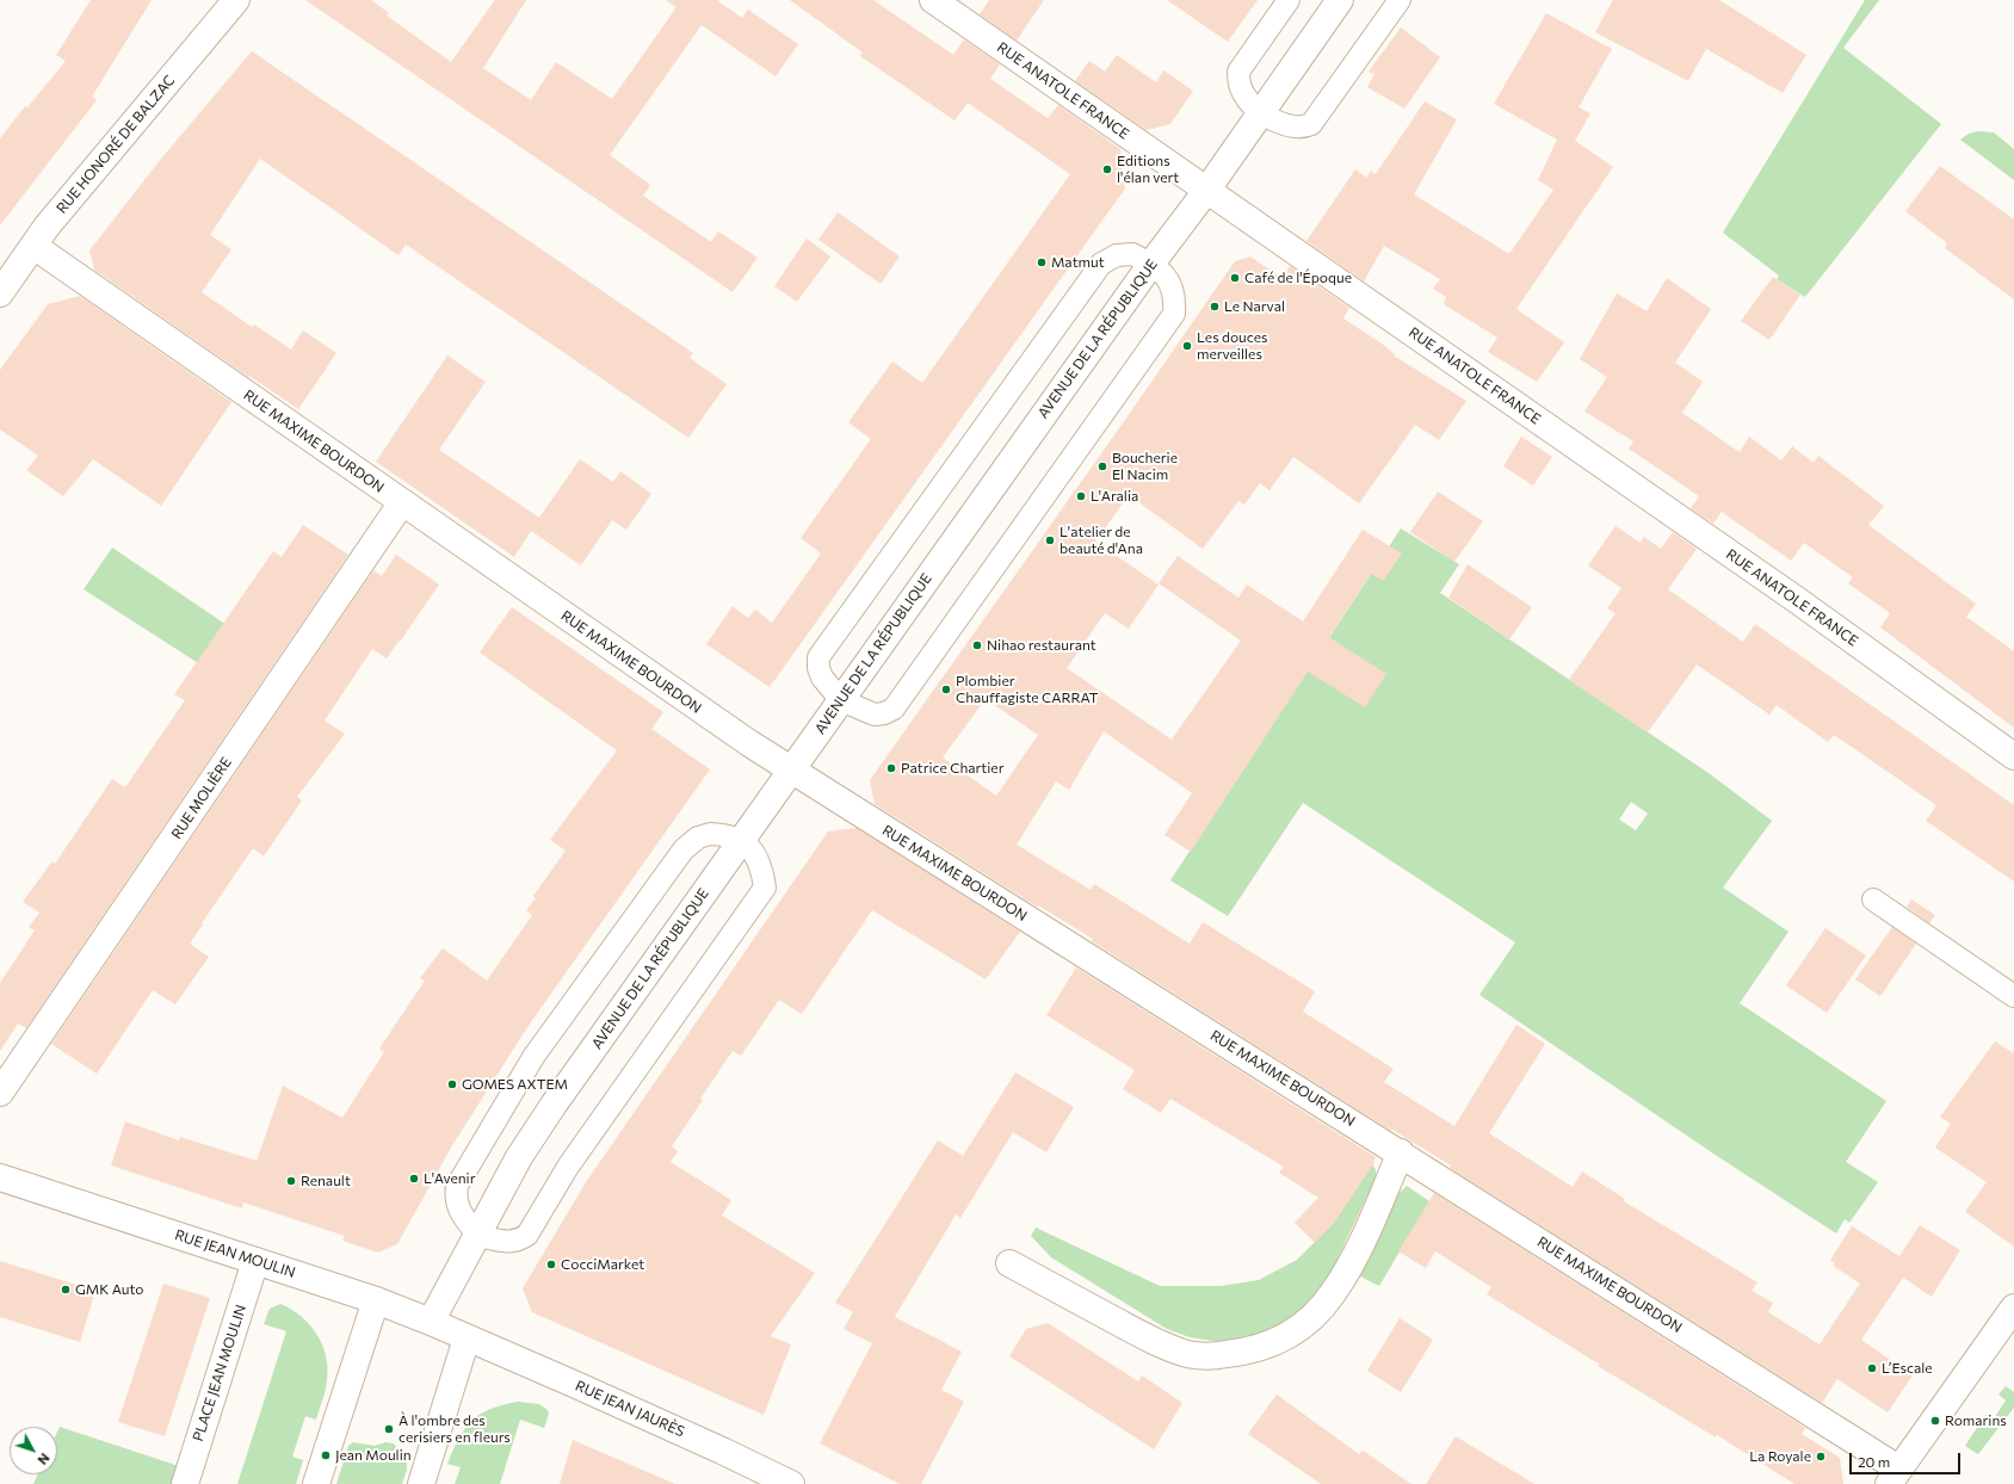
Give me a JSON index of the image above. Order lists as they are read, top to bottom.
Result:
{
  "streets": {
    "street": [
      "RUE ANATOLE FRANCE",
      "RUE HONORÉ DE BALZAC",
      "AVENUE DE LA RÉPUBLIQUE",
      "RUE MAXIME BOURDON",
      "RUE MOLIÈRE",
      "RUE JEAN MOULIN",
      "PLACE JEAN MOULIN",
      "RUE JEAN JAURÈS"
    ]
  },
  "crossings": [
    ["RUE ANATOLE FRANCE", "AVENUE DE LA RÉPUBLIQUE"],
    ["RUE HONORÉ DE BALZAC", "RUE MAXIME BOURDON"],
    ["AVENUE DE LA RÉPUBLIQUE", "RUE MAXIME BOURDON"],
    ["AVENUE DE LA RÉPUBLIQUE", "RUE JEAN MOULIN"],
    ["RUE MAXIME BOURDON", "RUE MOLIÈRE"],
    ["RUE JEAN MOULIN", "PLACE JEAN MOULIN"],
    ["RUE JEAN MOULIN", "RUE JEAN JAURÈS"]
  ],
  "places": [
    "Editions l'élan vert",
    "Matmut",
    "Café de l'Époque",
    "Le Narval",
    "Les douces merveilles",
    "Boucherie El Nacim",
    "L'Aralia",
    "L'atelier de beauté d'Ana",
    "Nihao restaurant",
    "Plombier Chauffagiste CARRAT",
    "Patrice Chartier",
    "GOMES AXTEM",
    "L'Avenir",
    "Renault",
    "CocciMarket",
    "GMK Auto",
    "L’Escale",
    "Romarins",
    "À l'ombre des cerisiers en fleurs",
    "Jean Moulin",
    "La Royale"
  ],
  "scale_bar": "20 m",
  "north": "bottom right"
}
